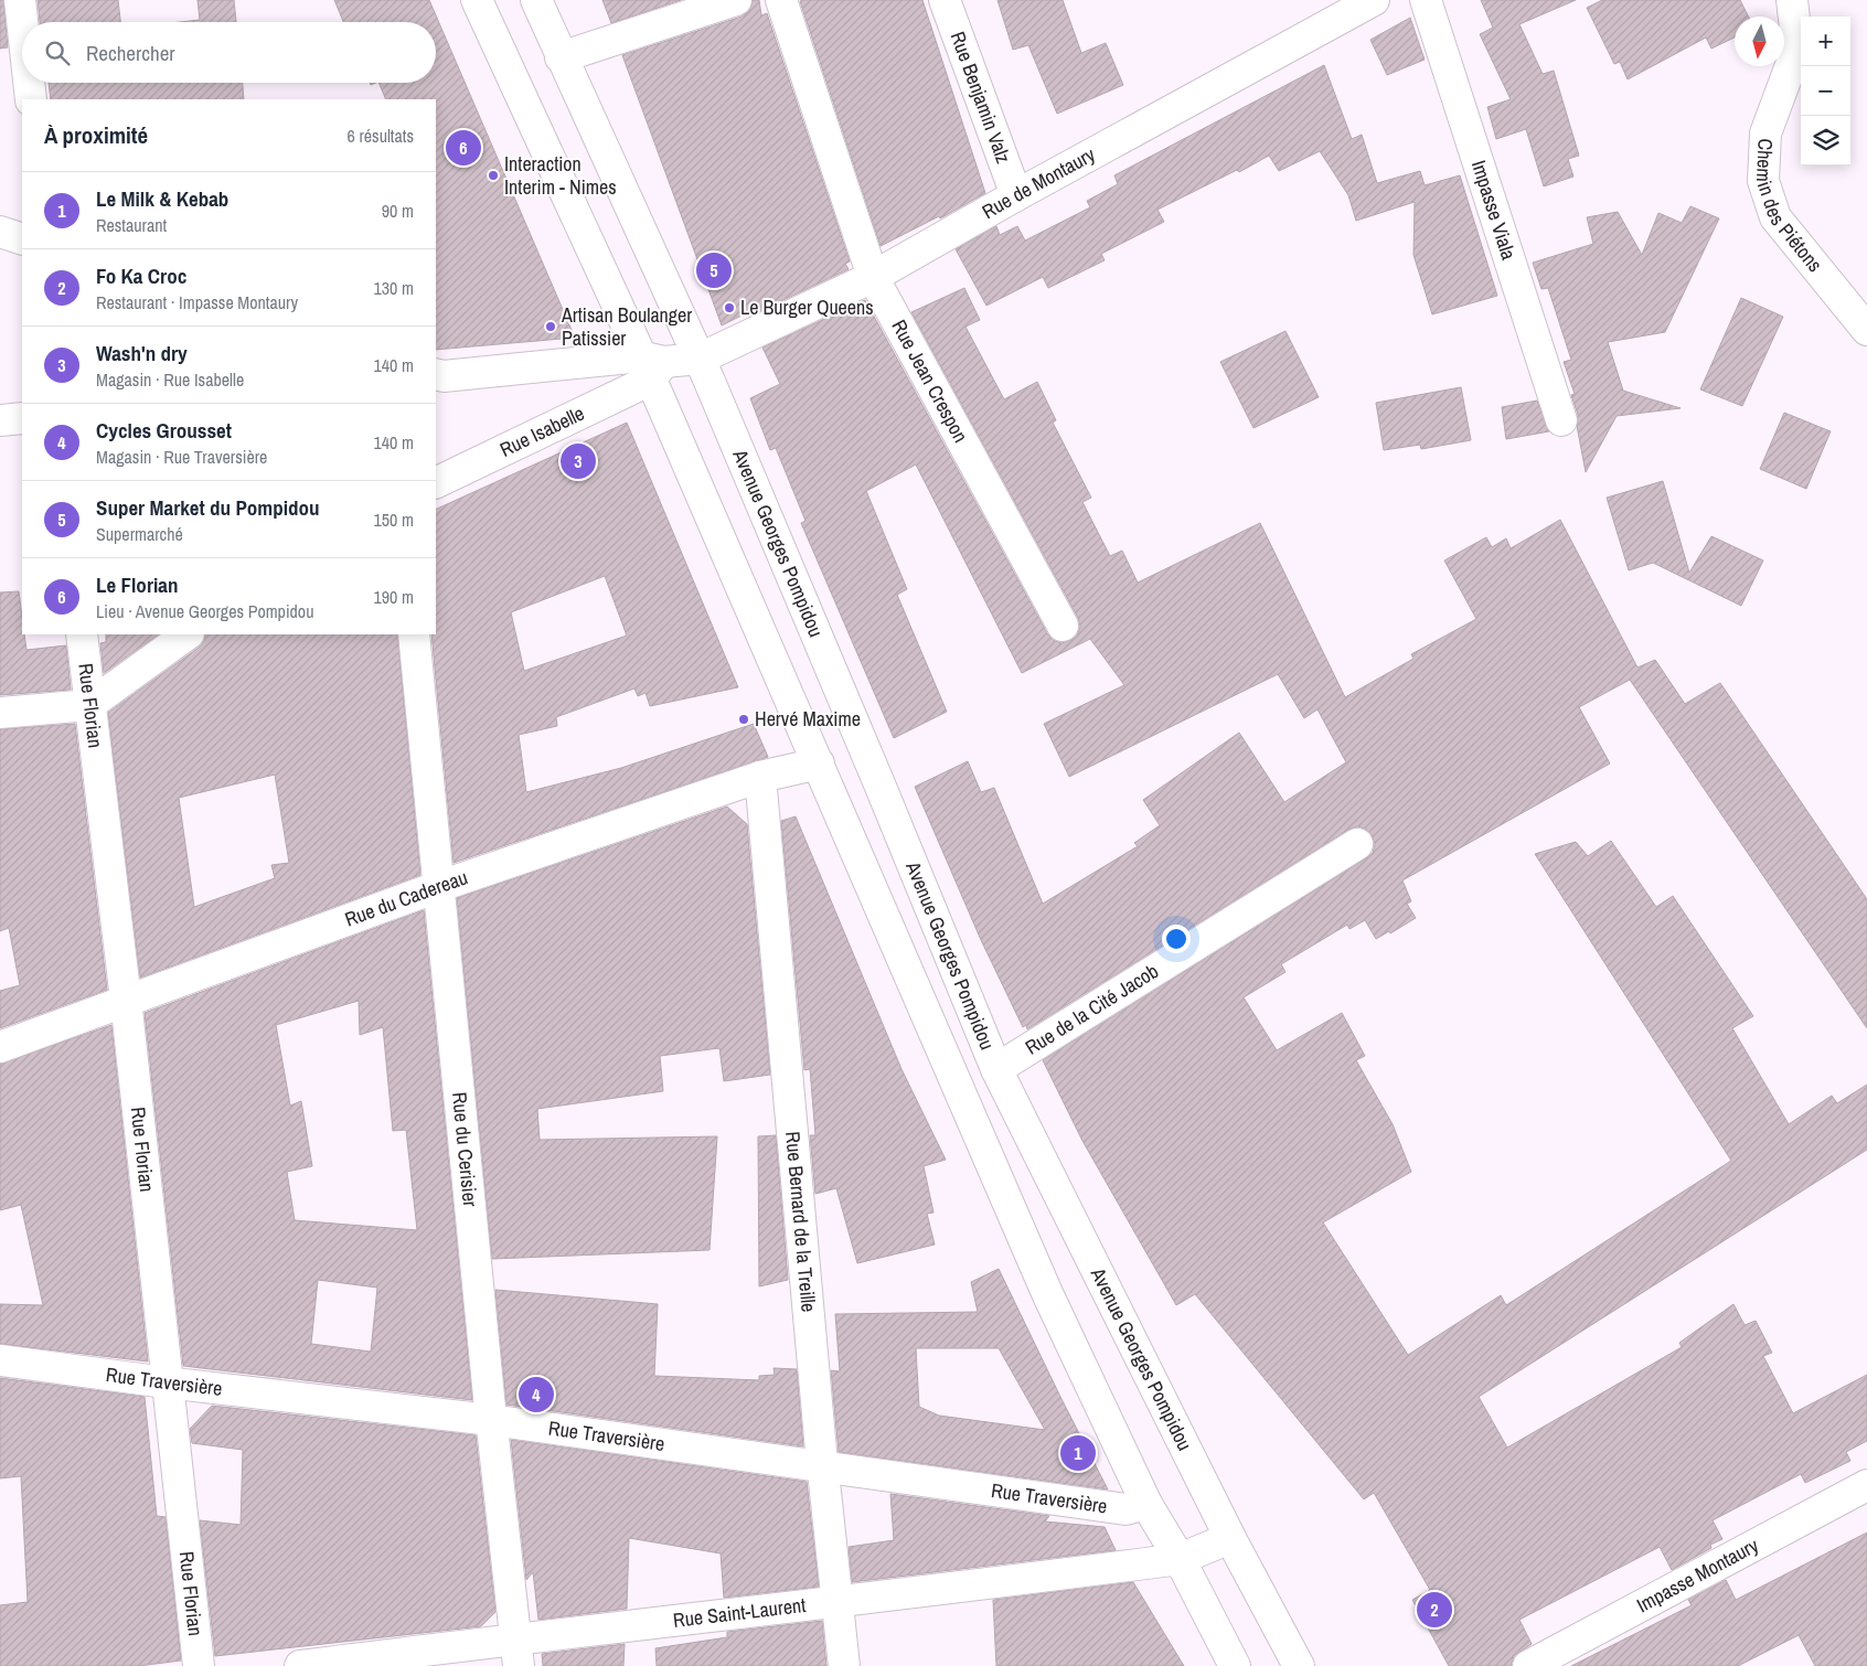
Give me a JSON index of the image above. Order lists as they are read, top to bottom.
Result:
{
  "streets": {
    "street": [
      "Rue Benjamin Valz",
      "Rue de Montaury",
      "Chemin des Piétons",
      "Impasse Viala",
      "Rue Jean Crespon",
      "Rue Isabelle",
      "Avenue Georges Pompidou",
      "Rue Florian",
      "Rue du Cadereau",
      "Rue de la Cité Jacob",
      "Rue du Cerisier",
      "Rue Bernard de la Treille",
      "Rue Traversière",
      "Impasse Montaury",
      "Rue Saint-Laurent"
    ]
  },
  "crossings": [
    ["Rue Benjamin Valz", "Rue de Montaury"],
    ["Rue de Montaury", "Rue Jean Crespon"],
    ["Rue de Montaury", "Avenue Georges Pompidou"],
    ["Avenue Georges Pompidou", "Rue de la Cité Jacob"],
    ["Rue Florian", "Rue du Cadereau"],
    ["Rue Florian", "Rue Traversière"],
    ["Rue du Cadereau", "Rue du Cerisier"],
    ["Rue du Cadereau", "Rue Bernard de la Treille"],
    ["Rue du Cerisier", "Rue Traversière"],
    ["Rue du Cerisier", "Rue Saint-Laurent"],
    ["Rue Bernard de la Treille", "Rue Traversière"],
    ["Rue Bernard de la Treille", "Rue Saint-Laurent"]
  ],
  "places": [
    "Interaction Interim - Nimes",
    "Le Burger Queens",
    "Artisan Boulanger Patissier",
    "Hervé Maxime"
  ],
  "north": "bottom",
  "page": {
    "map_buttons": ["+", "−"],
    "search": "Rechercher",
    "heading": ["À proximité", "6 résultats"],
    "pins": [
      "6",
      "5",
      "3",
      "4",
      "1",
      "2"
    ],
    "list": [
      {
        "mark": "1",
        "name": "Le Milk & Kebab",
        "note": "Restaurant",
        "value": "90 m"
      },
      {
        "mark": "2",
        "name": "Fo Ka Croc",
        "note": "Restaurant · Impasse Montaury",
        "value": "130 m"
      },
      {
        "mark": "3",
        "name": "Wash'n dry",
        "note": "Magasin · Rue Isabelle",
        "value": "140 m"
      },
      {
        "mark": "4",
        "name": "Cycles Grousset",
        "note": "Magasin · Rue Traversière",
        "value": "140 m"
      },
      {
        "mark": "5",
        "name": "Super Market du Pompidou",
        "note": "Supermarché",
        "value": "150 m"
      },
      {
        "mark": "6",
        "name": "Le Florian",
        "note": "Lieu · Avenue Georges Pompidou",
        "value": "190 m"
      }
    ]
  }
}
